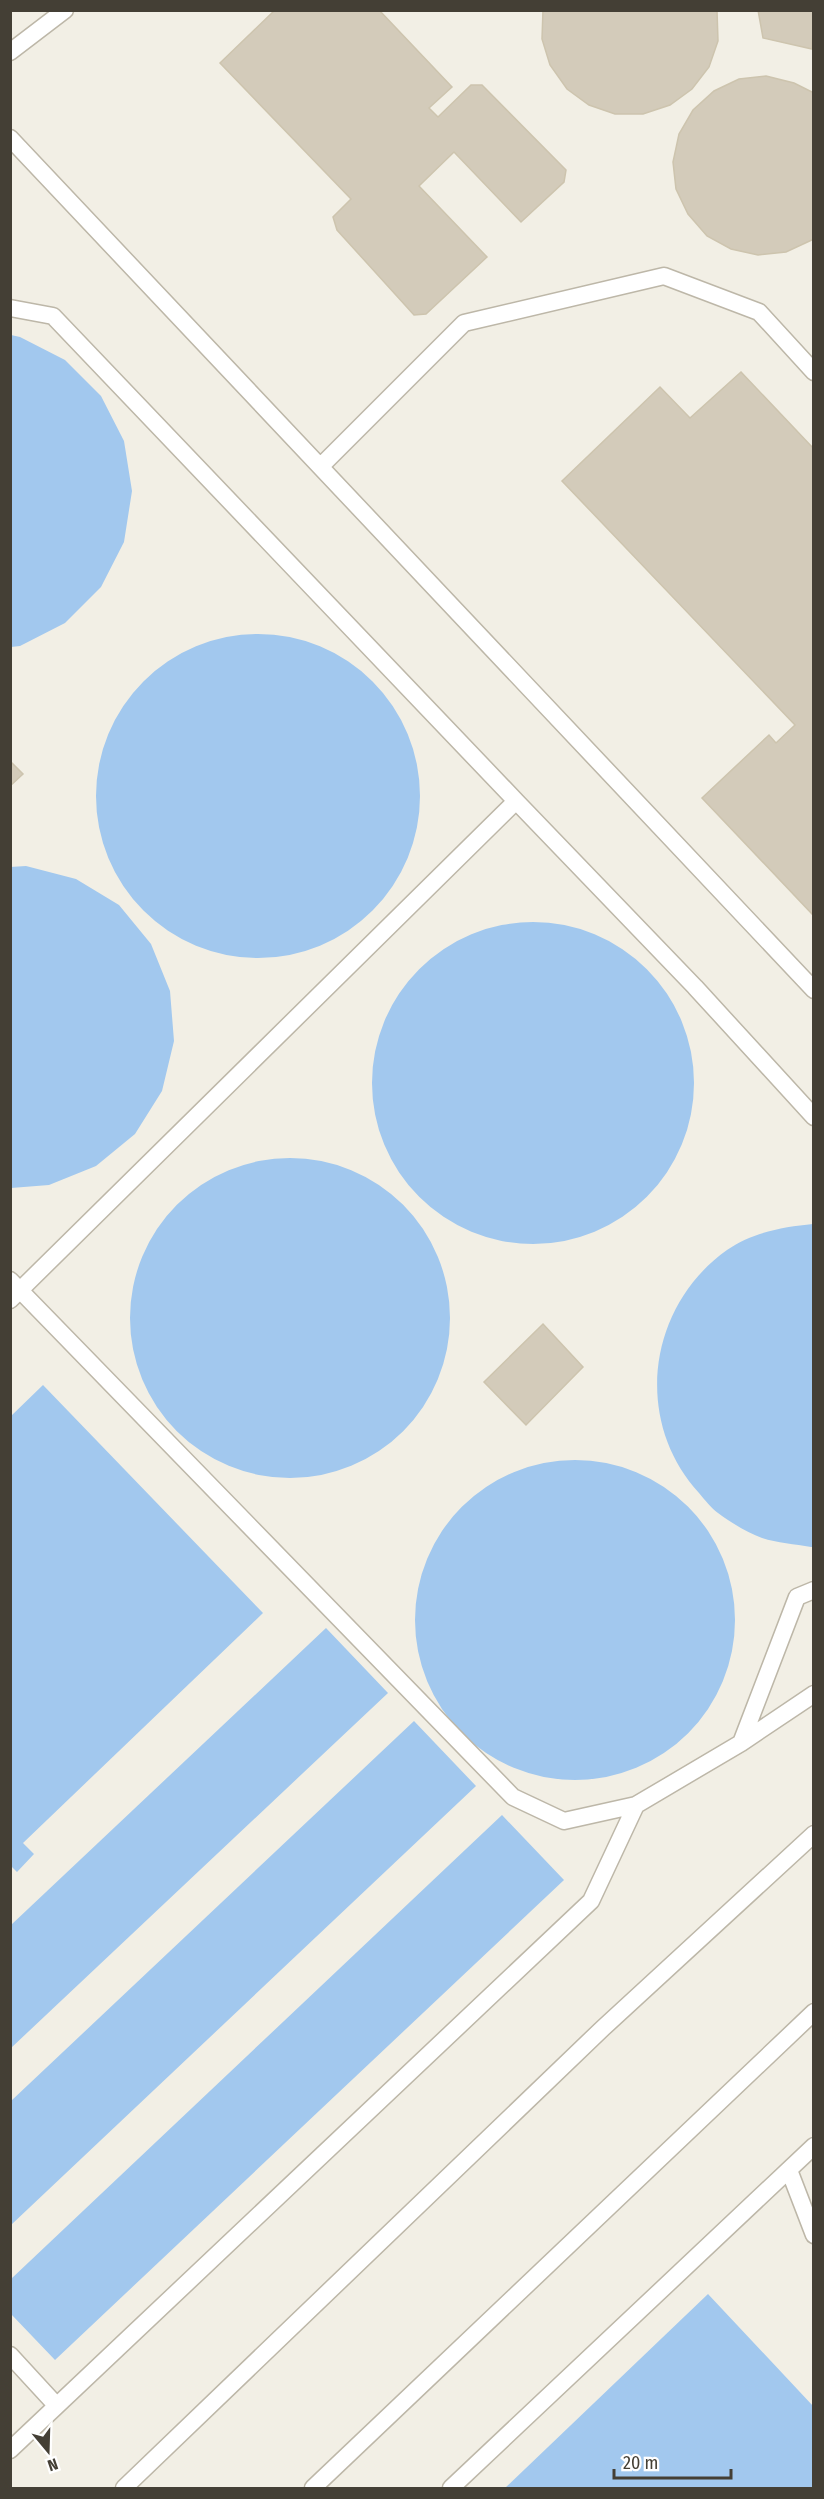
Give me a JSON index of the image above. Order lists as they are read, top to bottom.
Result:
{
  "scale_bar": "20 m",
  "north": "bottom"
}
